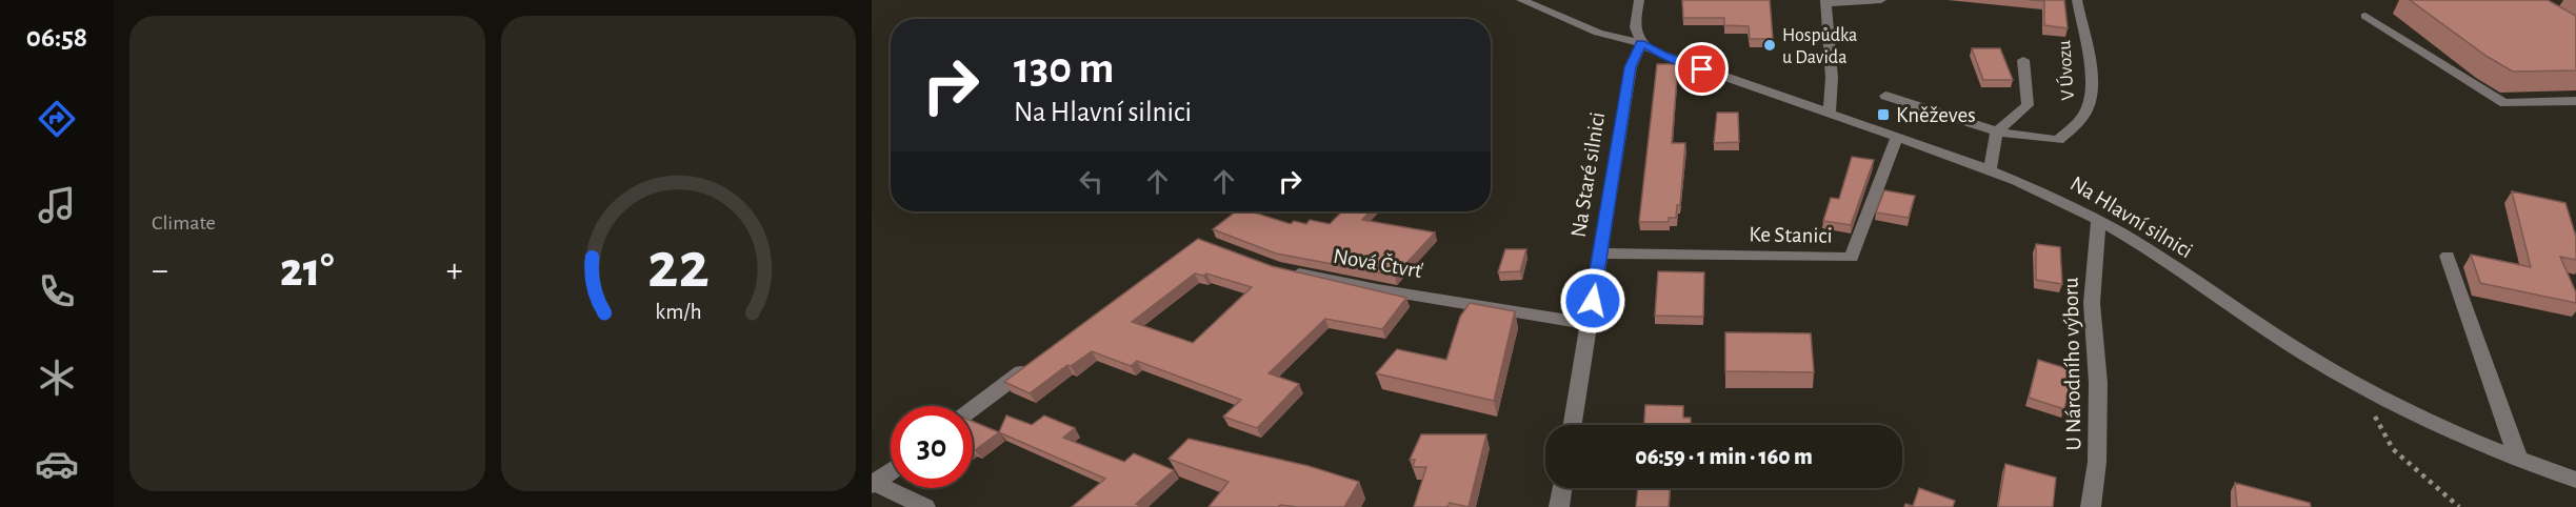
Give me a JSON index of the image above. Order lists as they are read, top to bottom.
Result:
{
  "streets": {
    "street": [
      "V Úvozu",
      "Na Staré silnici",
      "Na Hlavní silnici",
      "Ke Stanici",
      "Nová Čtvrť",
      "U Národního výboru"
    ]
  },
  "crossings": [
    ["Na Staré silnici", "Na Hlavní silnici"],
    ["Na Staré silnici", "Ke Stanici"],
    ["Na Staré silnici", "Nová Čtvrť"],
    ["Na Hlavní silnici", "Ke Stanici"],
    ["Na Hlavní silnici", "U Národního výboru"]
  ],
  "places": {
    "other": ["Hospůdka u Davida"],
    "transit": ["Kněževes"]
  },
  "page": {
    "tabs": "06:58",
    "tile": "Climate",
    "turn": ["130 m", "Na Hlavní silnici"],
    "heat": ["−", "21°", "+"],
    "limit": "30",
    "trip": "06:59 · 1 min · 160 m",
    "gauge": ["22", "km/h"]
  }
}
